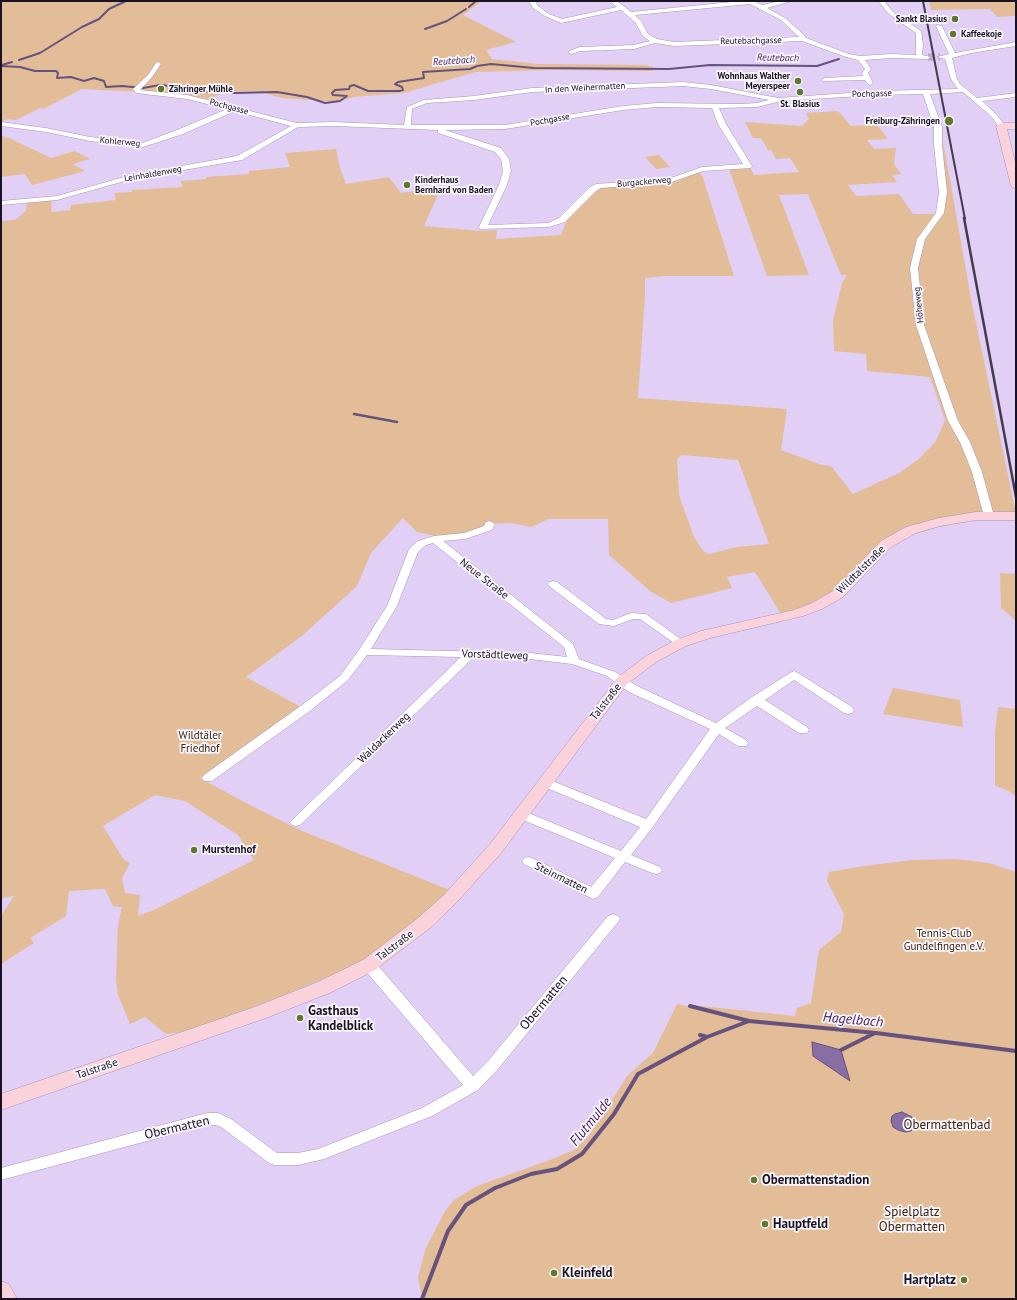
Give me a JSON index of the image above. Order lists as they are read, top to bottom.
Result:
{
  "streets": {
    "street": [
      "Reutebachgasse",
      "In den Weihermatten",
      "Pochgasse",
      "Kohlerweg",
      "Leinhaldenweg",
      "Burgackerweg",
      "Höheweg",
      "Wildtalstraße",
      "Neue Straße",
      "Vorstädtleweg",
      "Talstraße",
      "Waldackerweg",
      "Steinmatten",
      "Obermatten"
    ]
  },
  "crossings": [
    ["In den Weihermatten", "Pochgasse"],
    ["Pochgasse", "Kohlerweg"],
    ["Pochgasse", "Leinhaldenweg"],
    ["Pochgasse", "Burgackerweg"],
    ["Pochgasse", "Höheweg"],
    ["Höheweg", "Wildtalstraße"],
    ["Wildtalstraße", "Talstraße"],
    ["Neue Straße", "Vorstädtleweg"],
    ["Vorstädtleweg", "Talstraße"],
    ["Vorstädtleweg", "Waldackerweg"]
  ],
  "water": ["Reutebach", "Hagelbach", "Flutmulde"],
  "parks": [
    "Wildtäler Friedhof",
    "Tennis-Club Gundelfingen e.V.",
    "Obermattenbad",
    "Spielplatz Obermatten"
  ],
  "places": [
    "Sankt Blasius",
    "Kaffeekoje",
    "Wohnhaus Walther Meyerspeer",
    "Zähringer Mühle",
    "St. Blasius",
    "Freiburg-Zähringen",
    "Kinderhaus Bernhard von Baden",
    "Murstenhof",
    "Gasthaus Kandelblick",
    "Obermattenstadion",
    "Hauptfeld",
    "Kleinfeld",
    "Hartplatz"
  ]
}
